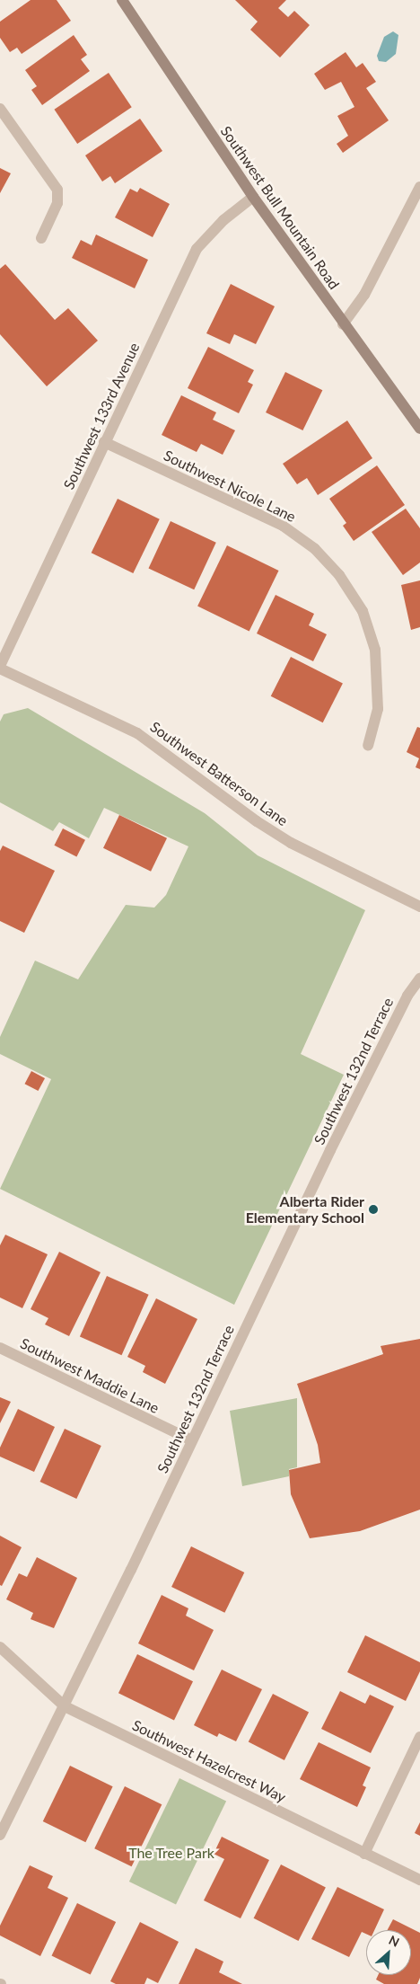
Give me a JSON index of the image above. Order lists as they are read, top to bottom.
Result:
{
  "streets": {
    "main road": ["Southwest Bull Mountain Road"],
    "street": [
      "Southwest 133rd Avenue",
      "Southwest Nicole Lane",
      "Southwest Batterson Lane",
      "Southwest 132nd Terrace",
      "Southwest Maddie Lane",
      "Southwest Hazelcrest Way"
    ]
  },
  "crossings": [
    ["Southwest Bull Mountain Road", "Southwest 133rd Avenue"],
    ["Southwest 133rd Avenue", "Southwest Nicole Lane"],
    ["Southwest 133rd Avenue", "Southwest Batterson Lane"],
    ["Southwest 132nd Terrace", "Southwest Maddie Lane"],
    ["Southwest 132nd Terrace", "Southwest Hazelcrest Way"]
  ],
  "parks": ["The Tree Park"],
  "places": ["Alberta Rider Elementary School"],
  "north": "top right"
}
